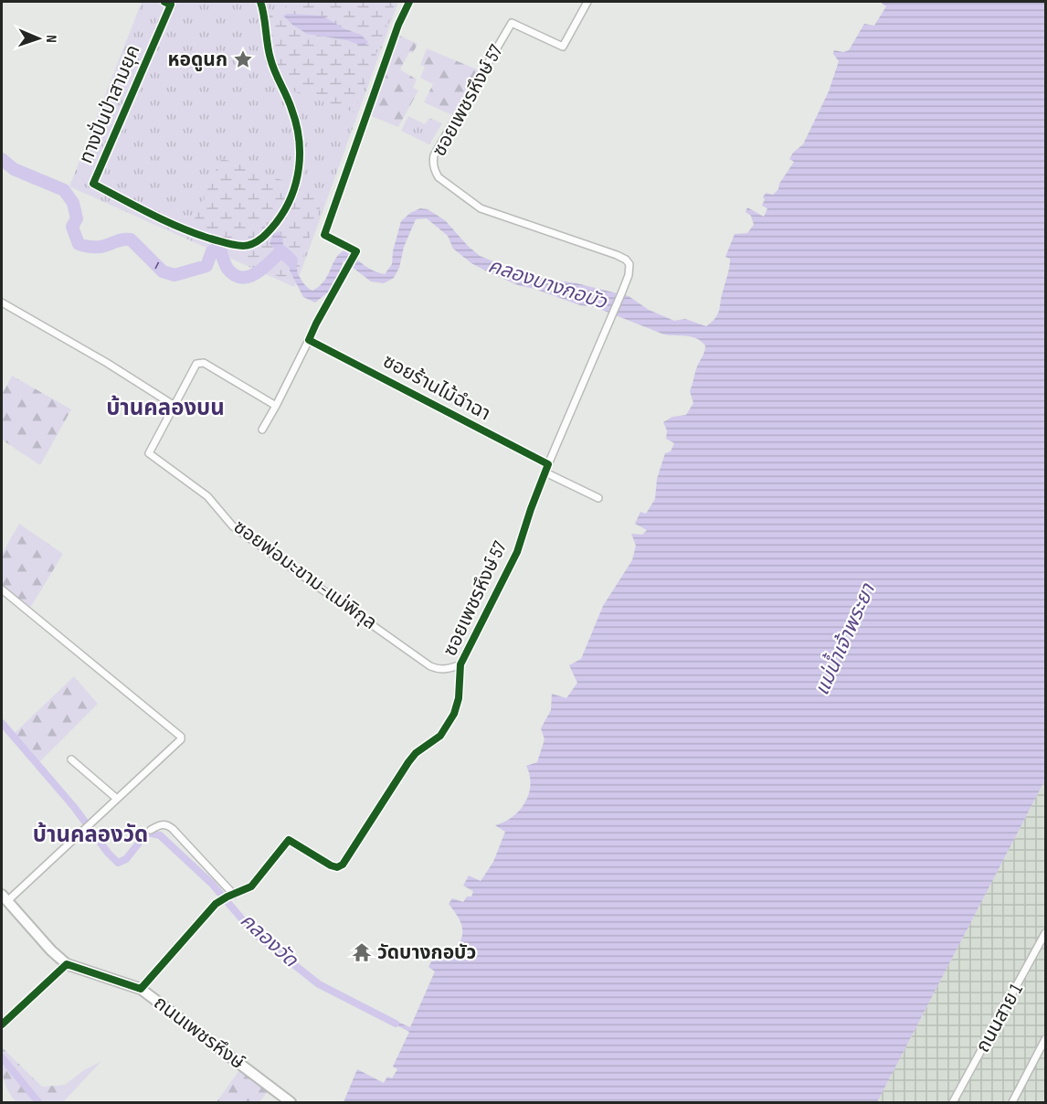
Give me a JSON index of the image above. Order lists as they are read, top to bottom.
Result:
{
  "streets": {
    "main road": ["ถนนเพชรหึงษ์"],
    "street": [
      "ซอยเพชรหึงษ์ 57",
      "ซอยร้านไม้ฉำฉา",
      "ซอยพ่อมะขาม-แม่พิกุล",
      "ถนนสาย 1"
    ],
    "cycle path": ["ทางปั่นป่าสามยุค"]
  },
  "crossings": [
    ["ซอยเพชรหึงษ์ 57", "ซอยร้านไม้ฉำฉา"],
    ["ซอยเพชรหึงษ์ 57", "ซอยพ่อมะขาม-แม่พิกุล"],
    ["ซอยเพชรหึงษ์ 57", "ถนนเพชรหึงษ์"]
  ],
  "districts": ["บ้านคลองบน", "บ้านคลองวัด"],
  "water": ["คลองบางกอบัว", "แม่น้ำเจ้าพระยา", "คลองวัด"],
  "places": {
    "place": ["หอดูนก"],
    "temple": ["วัดบางกอบัว"]
  },
  "north": "right"
}
